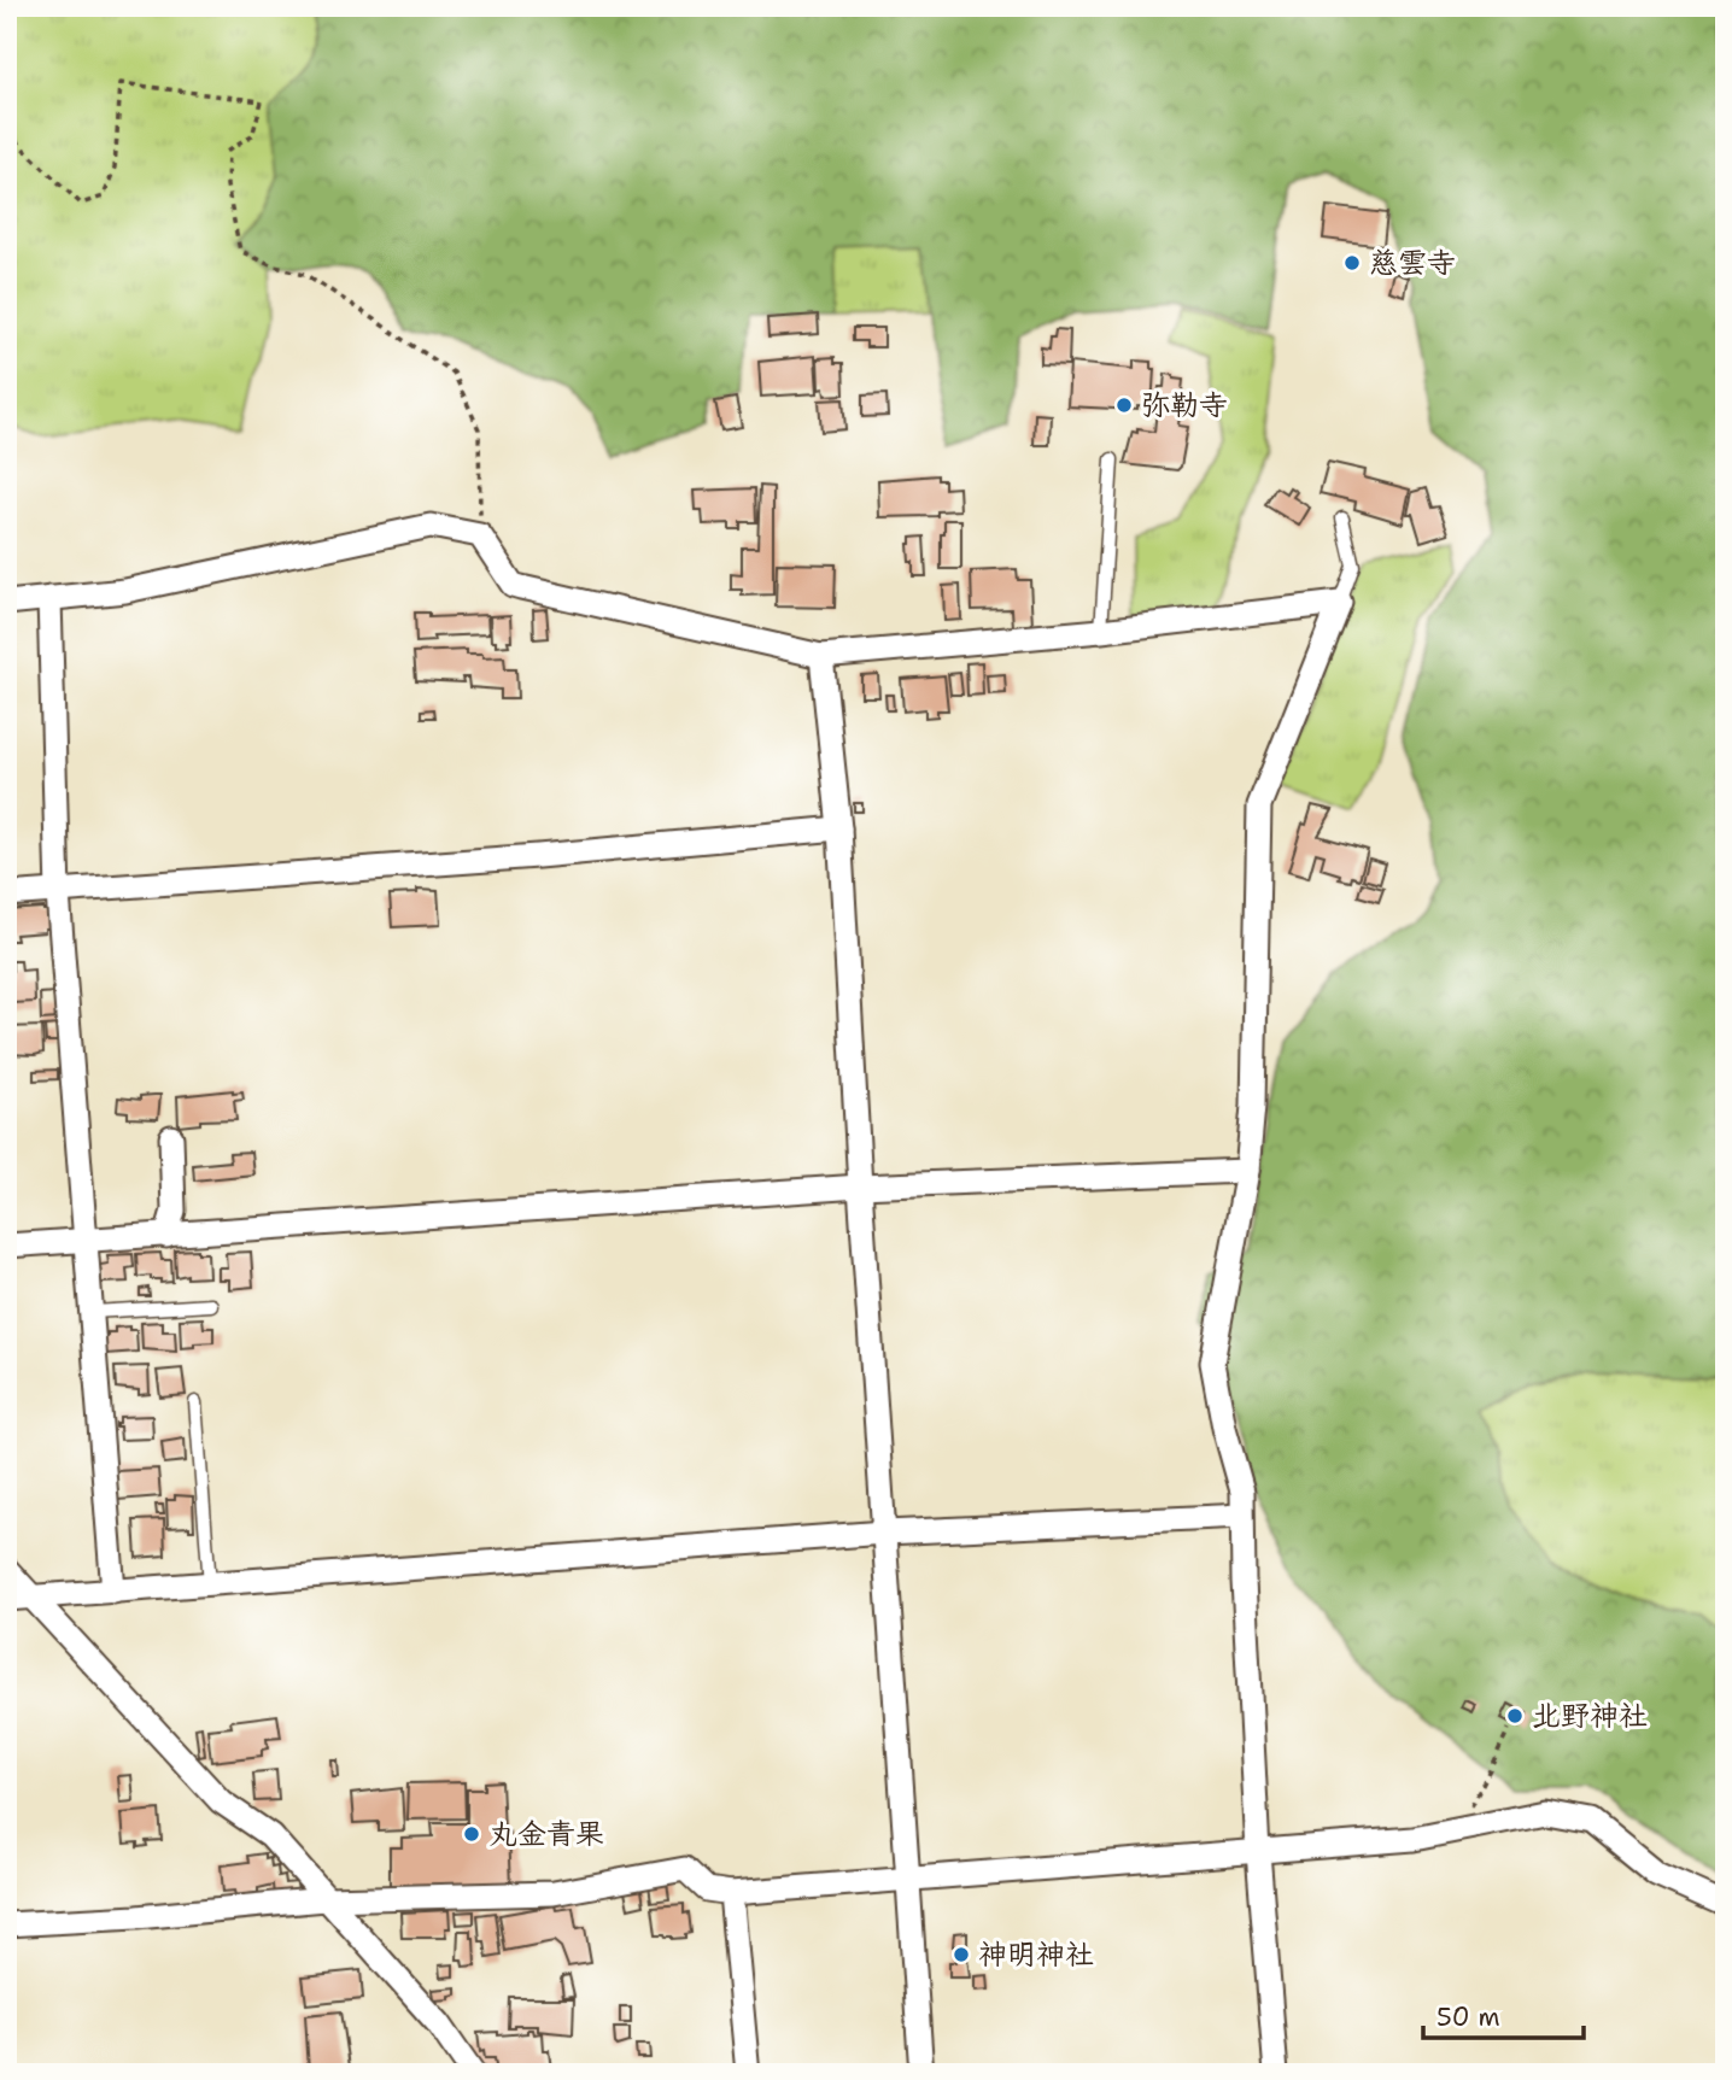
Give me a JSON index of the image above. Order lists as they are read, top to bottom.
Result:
{
  "places": [
    "慈雲寺",
    "弥勒寺",
    "北野神社",
    "丸金青果",
    "神明神社"
  ],
  "scale_bar": "50 m"
}
